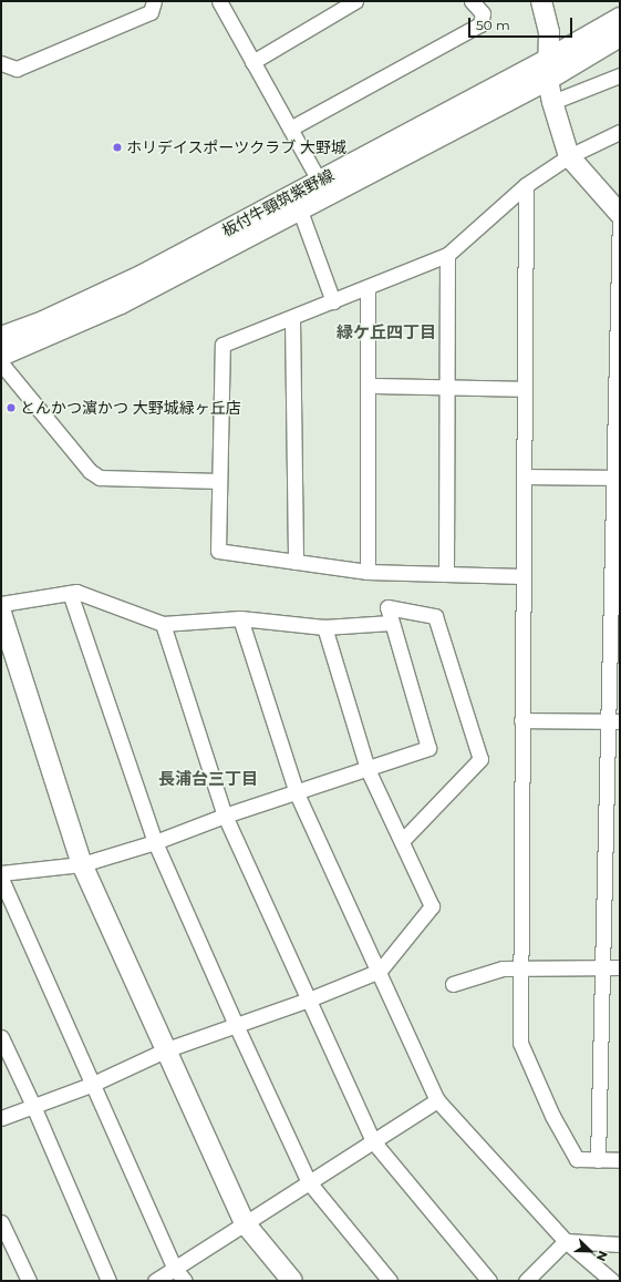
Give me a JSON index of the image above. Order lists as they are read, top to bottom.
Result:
{
  "streets": {
    "main road": ["板付牛頸筑紫野線"]
  },
  "districts": ["緑ケ丘四丁目", "長浦台三丁目"],
  "places": ["ホリデイスポーツクラブ 大野城", "とんかつ濵かつ 大野城緑ヶ丘店"],
  "scale_bar": "50 m",
  "north": "bottom right"
}
